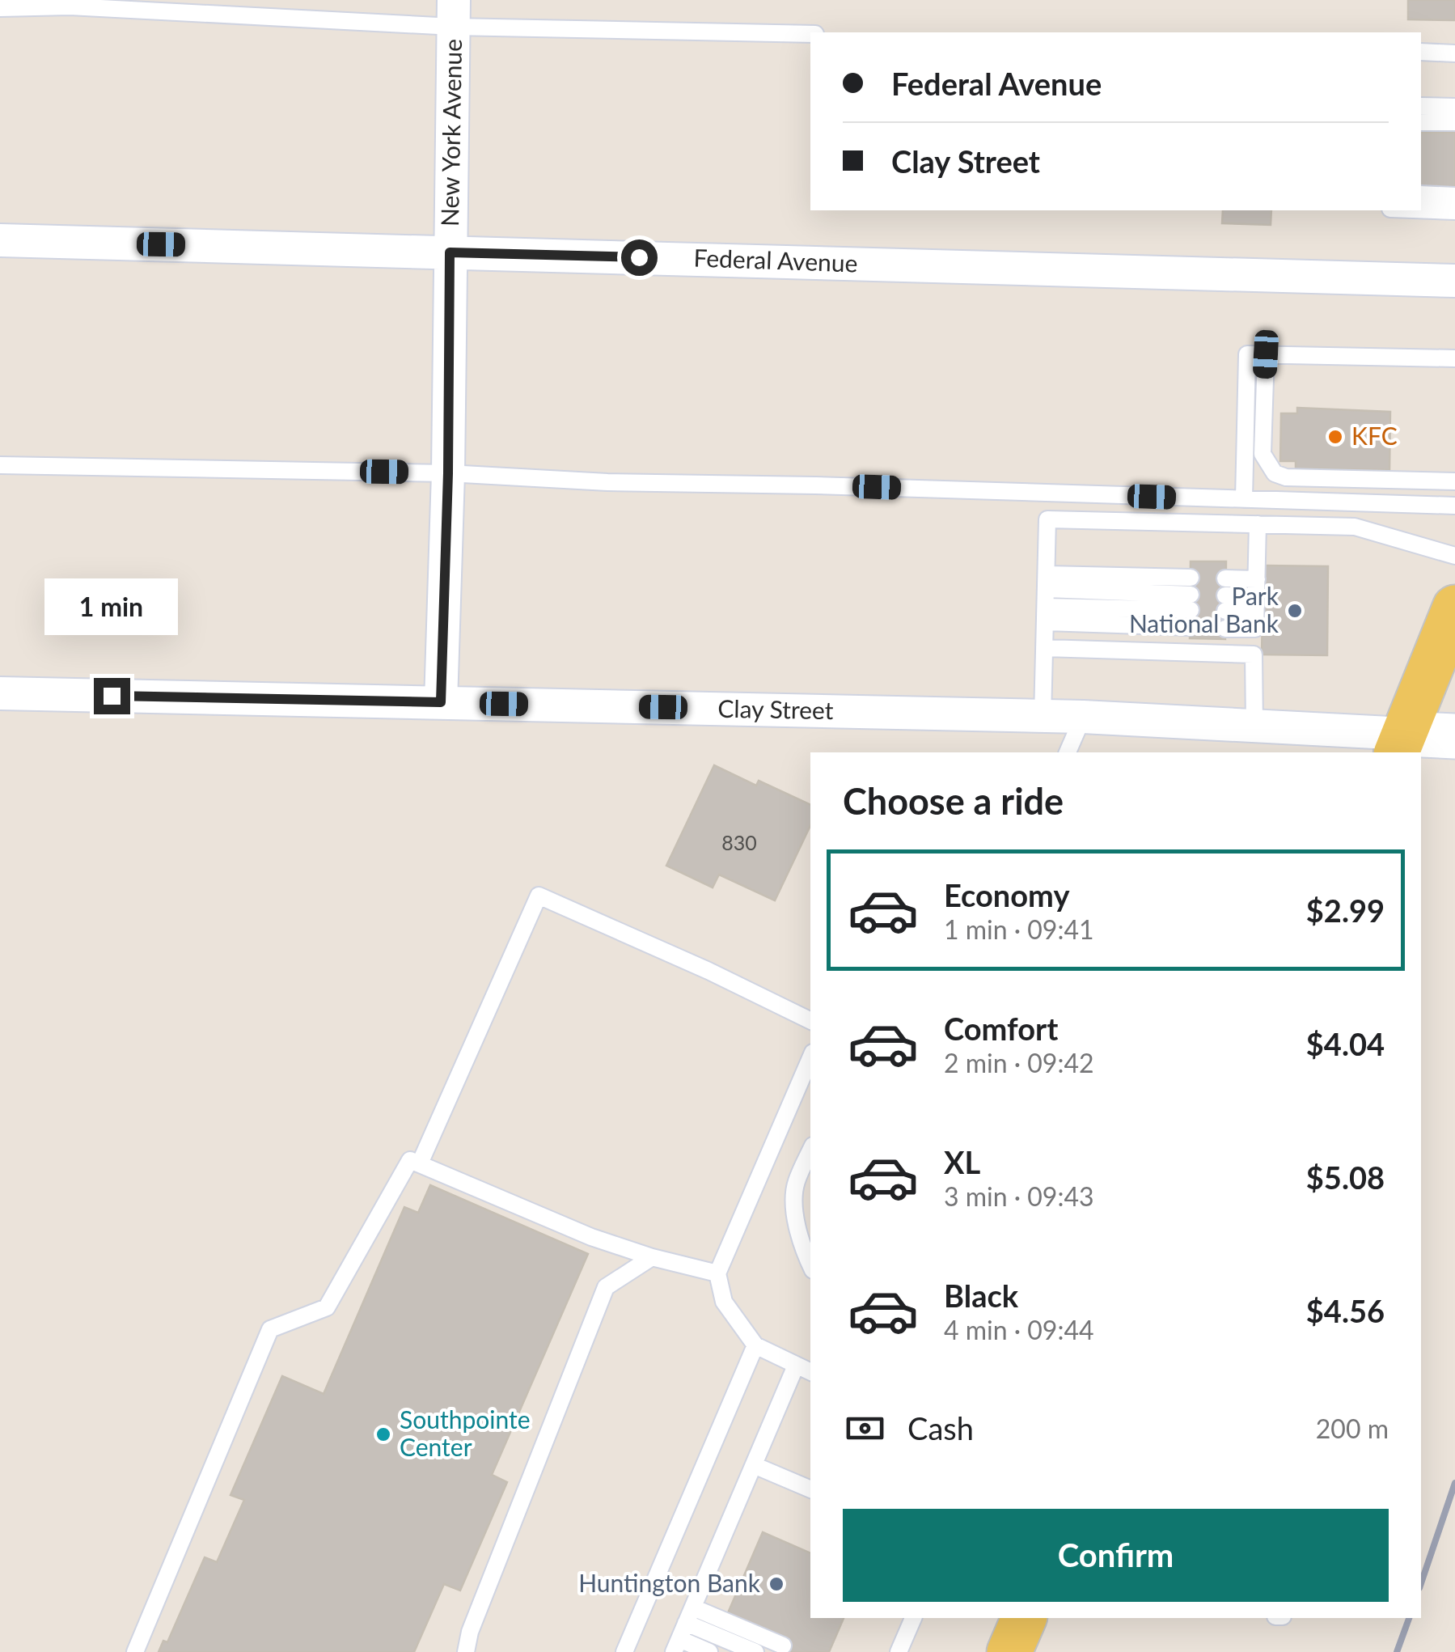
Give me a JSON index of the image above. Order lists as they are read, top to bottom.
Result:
{
  "streets": {
    "street": ["New York Avenue", "Federal Avenue", "Clay Street"]
  },
  "crossings": [
    ["New York Avenue", "Federal Avenue"],
    ["New York Avenue", "Clay Street"]
  ],
  "places": [
    "KFC",
    "Park National Bank",
    "Southpointe Center",
    "Huntington Bank"
  ],
  "house_numbers": ["830"],
  "page": {
    "banner": ["Federal Avenue", "Clay Street"],
    "bubble": "1 min",
    "heading": "Choose a ride",
    "list": [
      {
        "name": "Economy",
        "note": "1 min · 09:41",
        "value": "$2.99"
      },
      {
        "name": "Comfort",
        "note": "2 min · 09:42",
        "value": "$4.04"
      },
      {
        "name": "XL",
        "note": "3 min · 09:43",
        "value": "$5.08"
      },
      {
        "name": "Black",
        "note": "4 min · 09:44",
        "value": "$4.56"
      }
    ],
    "pay": ["Cash", "200 m"],
    "buttons": "Confirm"
  }
}
